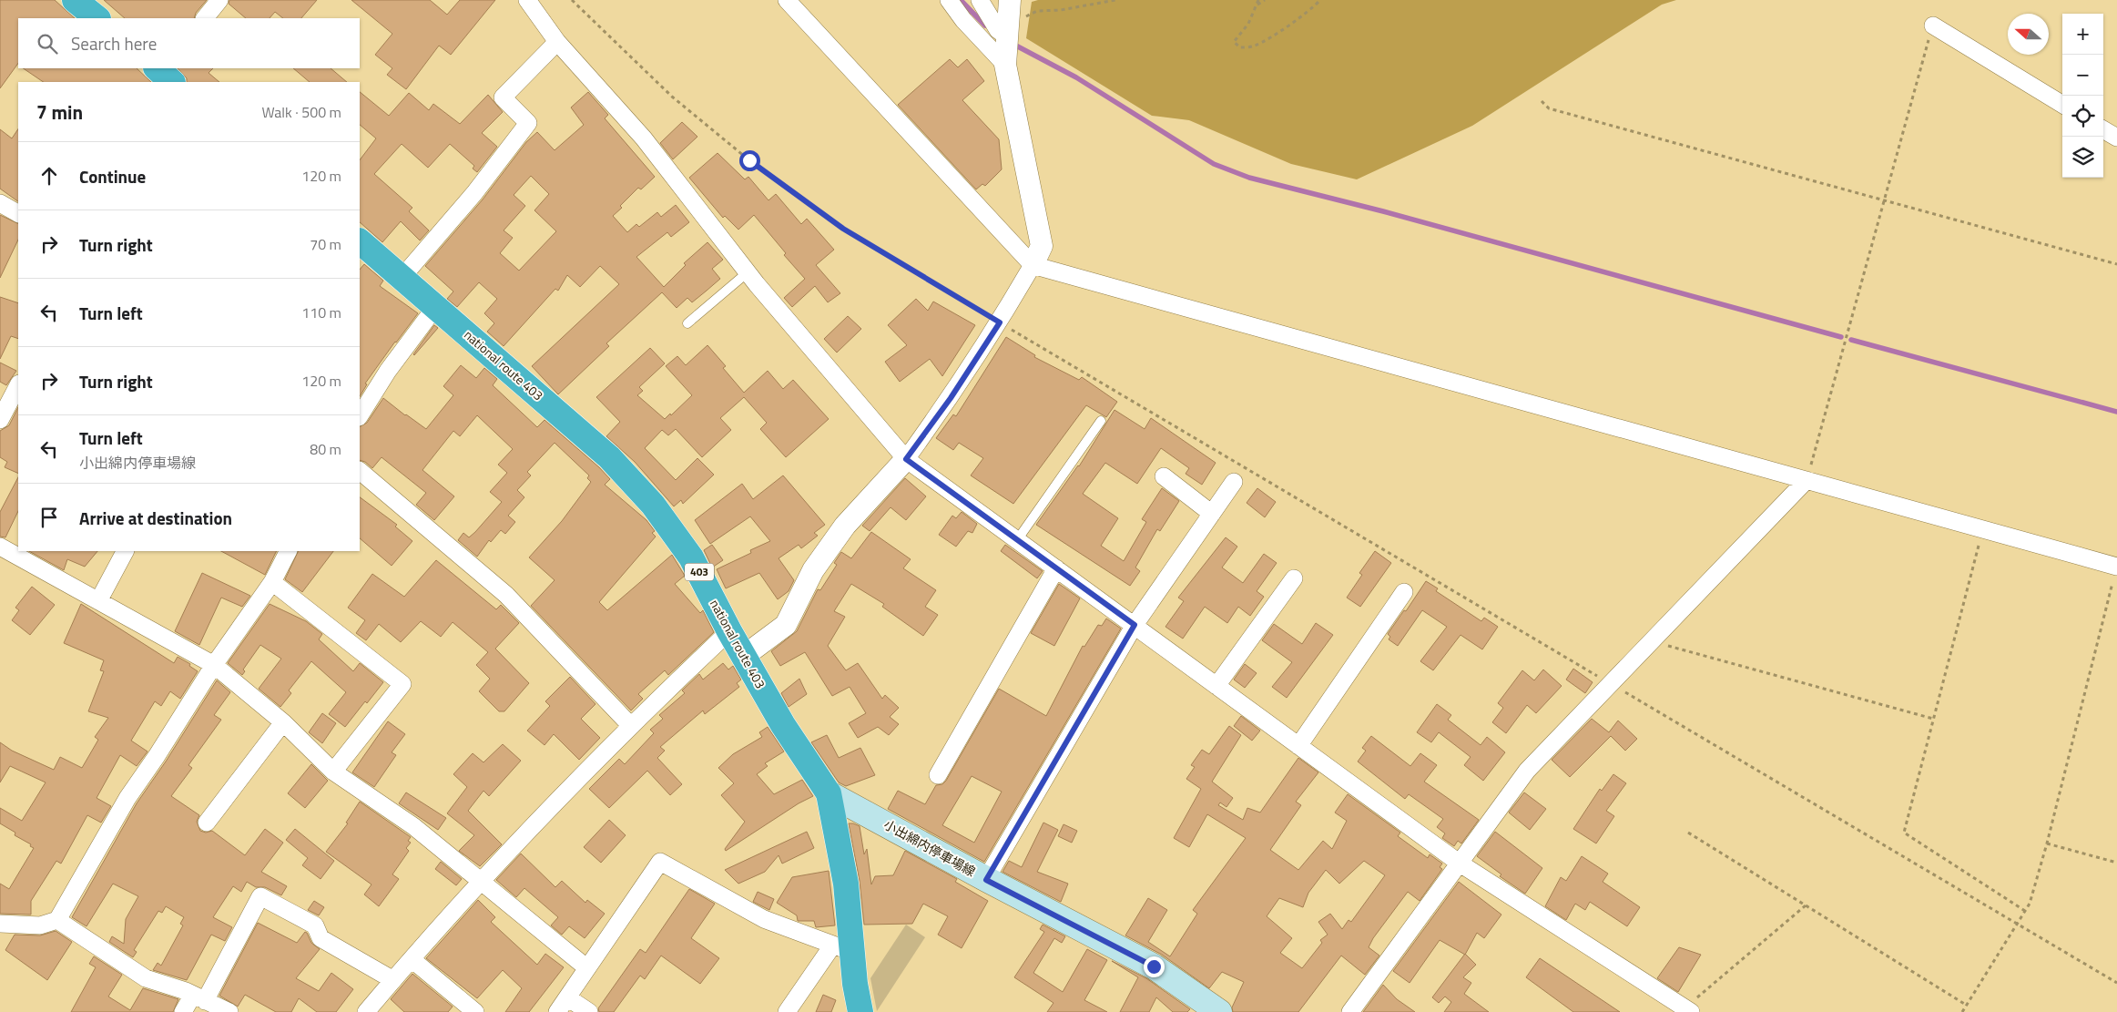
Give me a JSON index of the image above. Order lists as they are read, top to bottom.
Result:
{
  "streets": {
    "highway": ["national route 403", "403"],
    "main road": ["小出綿内停車場線"]
  },
  "crossings": [
    ["national route 403", "小出綿内停車場線"]
  ],
  "north": "left",
  "page": {
    "map_buttons": ["+", "−"],
    "search": "Search here",
    "heading": ["7 min", "Walk · 500 m"],
    "list": [
      ["Continue", "120 m"],
      ["Turn right", "70 m"],
      ["Turn left", "110 m"],
      ["Turn right", "120 m"],
      ["Turn left", "小出綿内停車場線", "80 m"],
      "Arrive at destination"
    ]
  }
}
